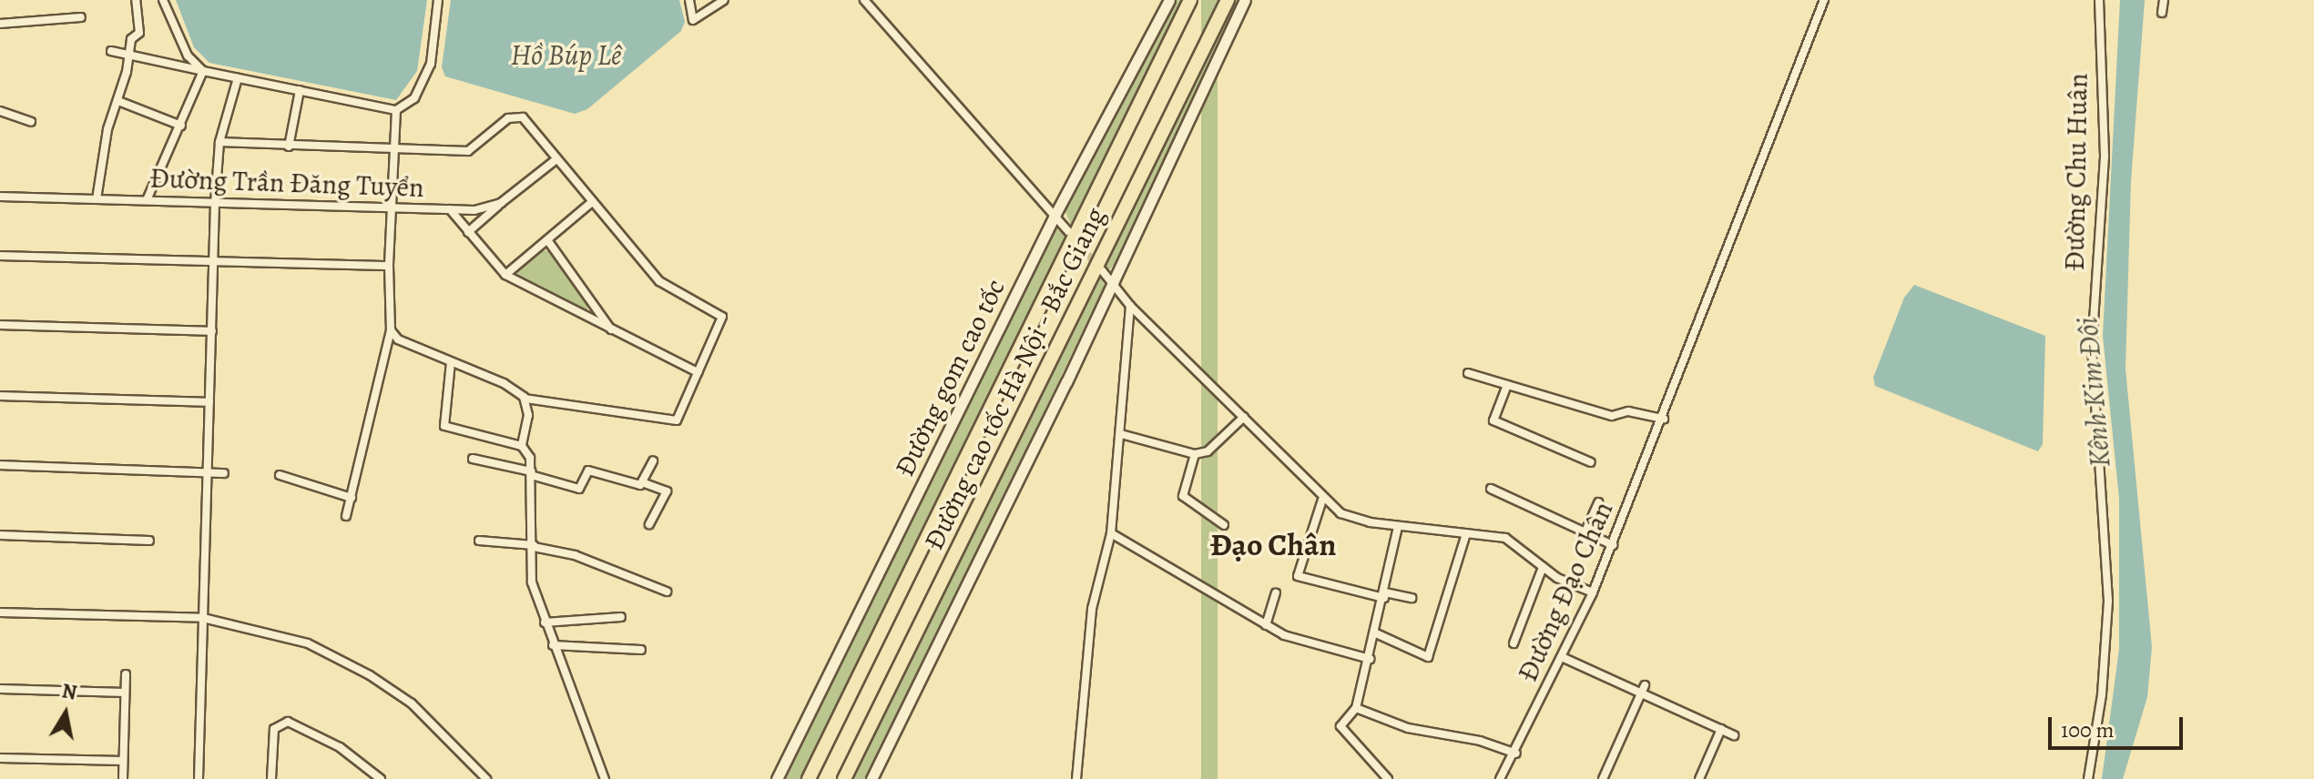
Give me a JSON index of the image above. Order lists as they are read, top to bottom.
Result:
{
  "streets": {
    "highway": ["Đường cao tốc Hà Nội - Bắc Giang"],
    "main road": ["Đường gom cao tốc"],
    "street": ["Đường Chu Huân", "Đường Trần Đăng Tuyển", "Đường Đạo Chân"]
  },
  "districts": ["Đạo Chân"],
  "water": ["Hồ Búp Lê", "Kênh Kim Đôi"],
  "scale_bar": "100 m",
  "north": "top"
}
